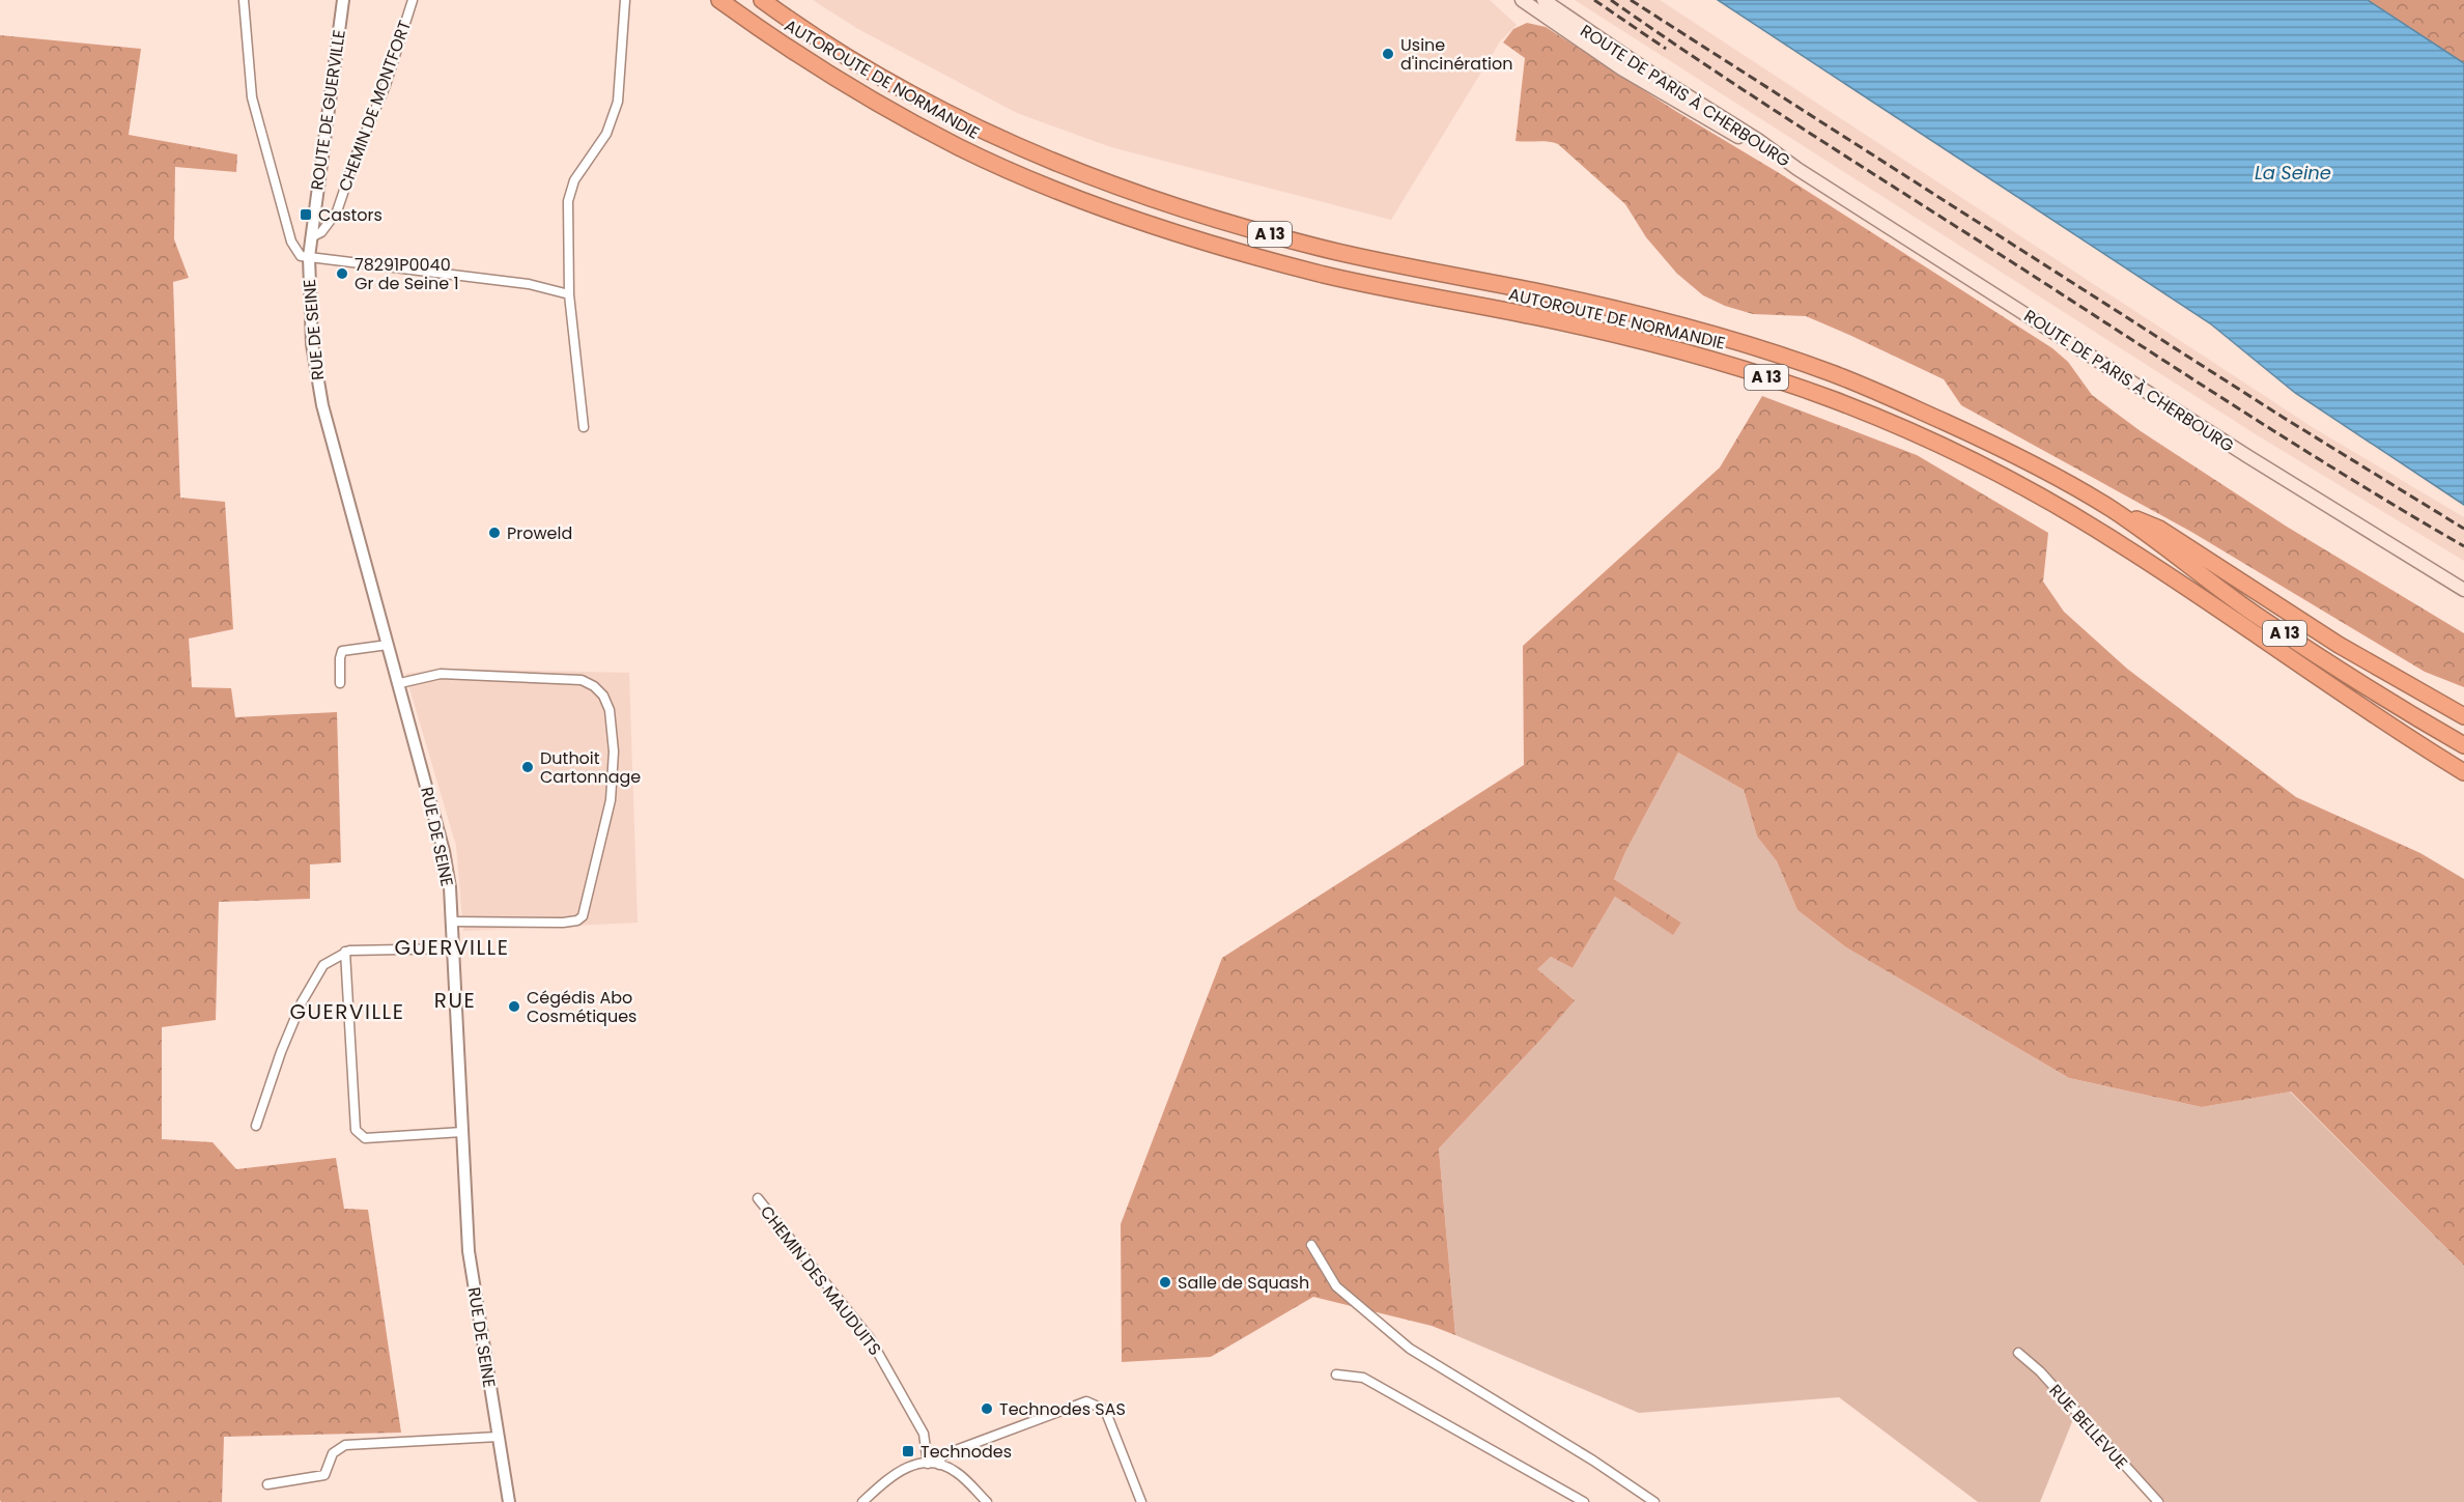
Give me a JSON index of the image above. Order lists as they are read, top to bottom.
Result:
{
  "streets": {
    "highway": ["AUTOROUTE DE NORMANDIE", "A 13"],
    "main road": ["ROUTE DE PARIS À CHERBOURG"],
    "street": [
      "CHEMIN DE MONTFORT",
      "ROUTE DE GUERVILLE",
      "RUE DE SEINE",
      "CHEMIN DES MAUDUITS",
      "RUE BELLEVUE"
    ]
  },
  "crossings": [
    ["CHEMIN DE MONTFORT", "ROUTE DE GUERVILLE"],
    ["ROUTE DE GUERVILLE", "RUE DE SEINE"]
  ],
  "districts": ["GUERVILLE", "RUE", "GUERVILLE"],
  "water": ["La Seine"],
  "places": {
    "other": [
      "Usine d'incinération",
      "78291P0040 Gr de Seine 1",
      "Proweld",
      "Duthoit Cartonnage",
      "Cégédis Abo Cosmétiques",
      "Salle de Squash",
      "Technodes SAS"
    ],
    "transit": ["Castors", "Technodes"]
  }
}
